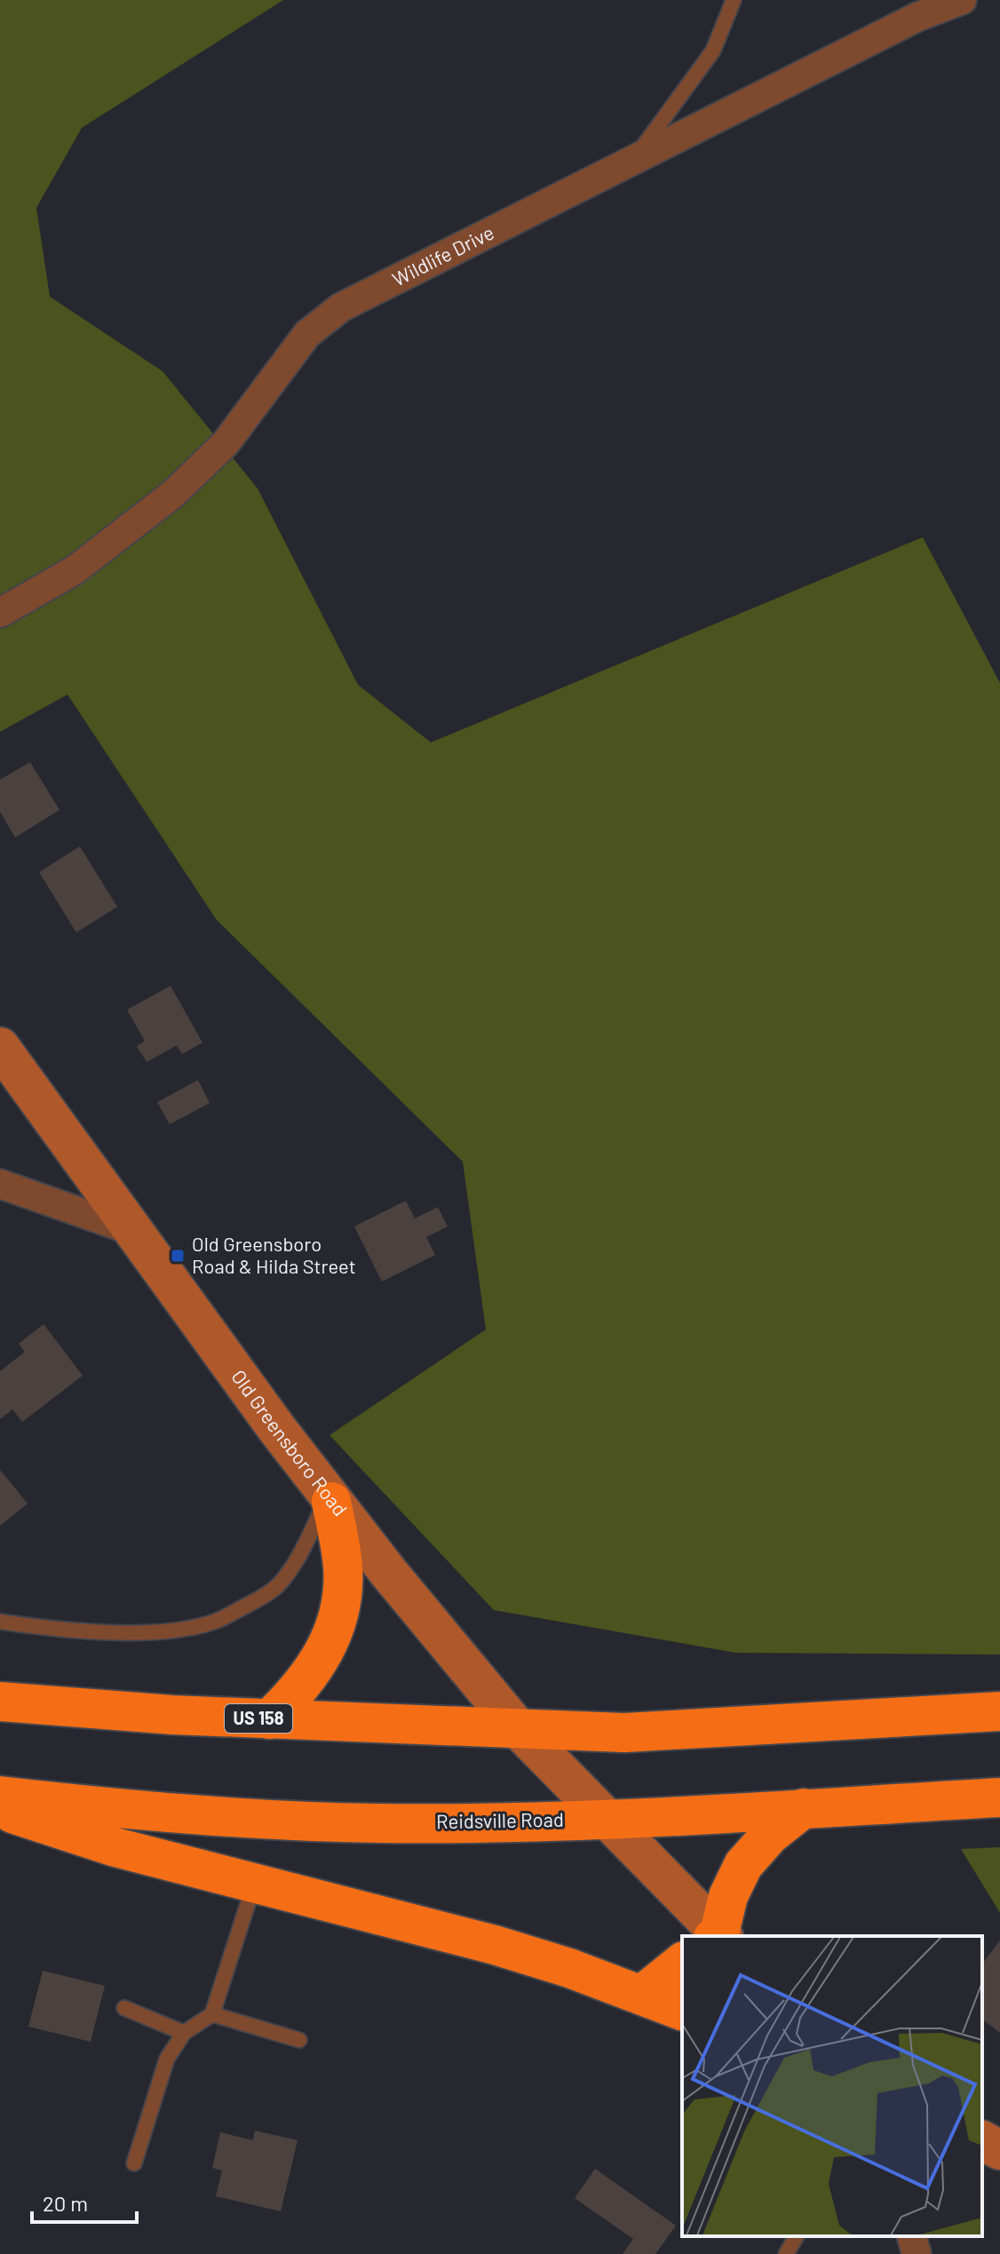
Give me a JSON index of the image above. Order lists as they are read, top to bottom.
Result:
{
  "streets": {
    "highway": ["US 158", "Reidsville Road"],
    "main road": ["Old Greensboro Road"],
    "street": ["Wildlife Drive"]
  },
  "crossings": [
    ["Old Greensboro Road", "US 158"],
    ["Old Greensboro Road", "Reidsville Road"]
  ],
  "places": {
    "transit": ["Old Greensboro Road & Hilda Street"]
  },
  "scale_bar": "20 m"
}
